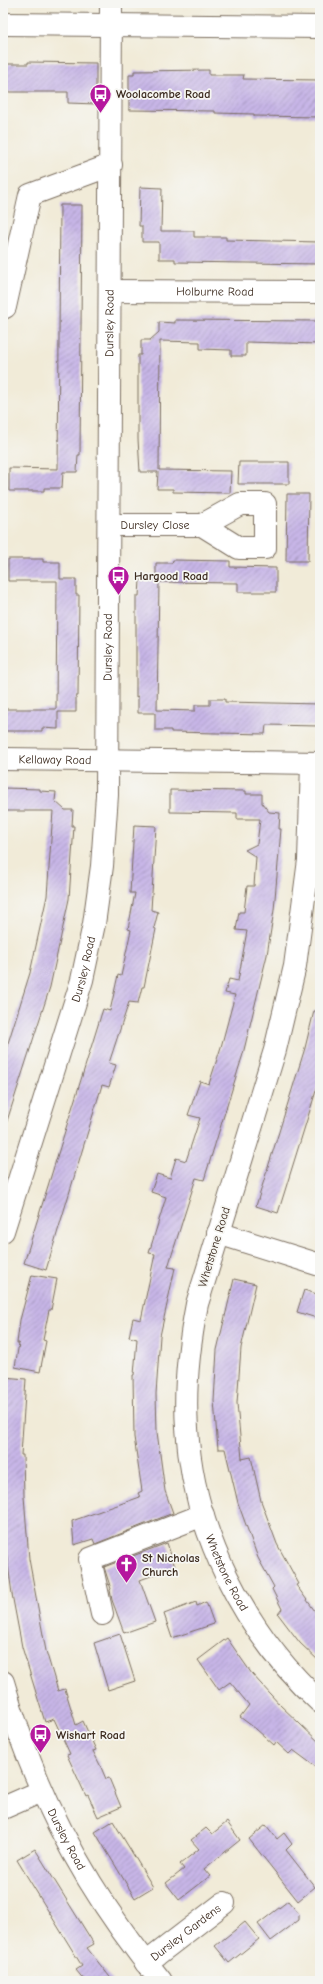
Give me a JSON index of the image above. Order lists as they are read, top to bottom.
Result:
{
  "streets": {
    "street": [
      "Holburne Road",
      "Dursley Road",
      "Dursley Close",
      "Kellaway Road",
      "Whetstone Road",
      "Dursley Gardens"
    ]
  },
  "crossings": [
    ["Holburne Road", "Dursley Road"],
    ["Dursley Road", "Dursley Close"],
    ["Dursley Road", "Kellaway Road"],
    ["Dursley Road", "Dursley Gardens"]
  ],
  "places": {
    "bus stop": ["Woolacombe Road", "Hargood Road", "Wishart Road"],
    "church": ["St Nicholas Church"]
  }
}
